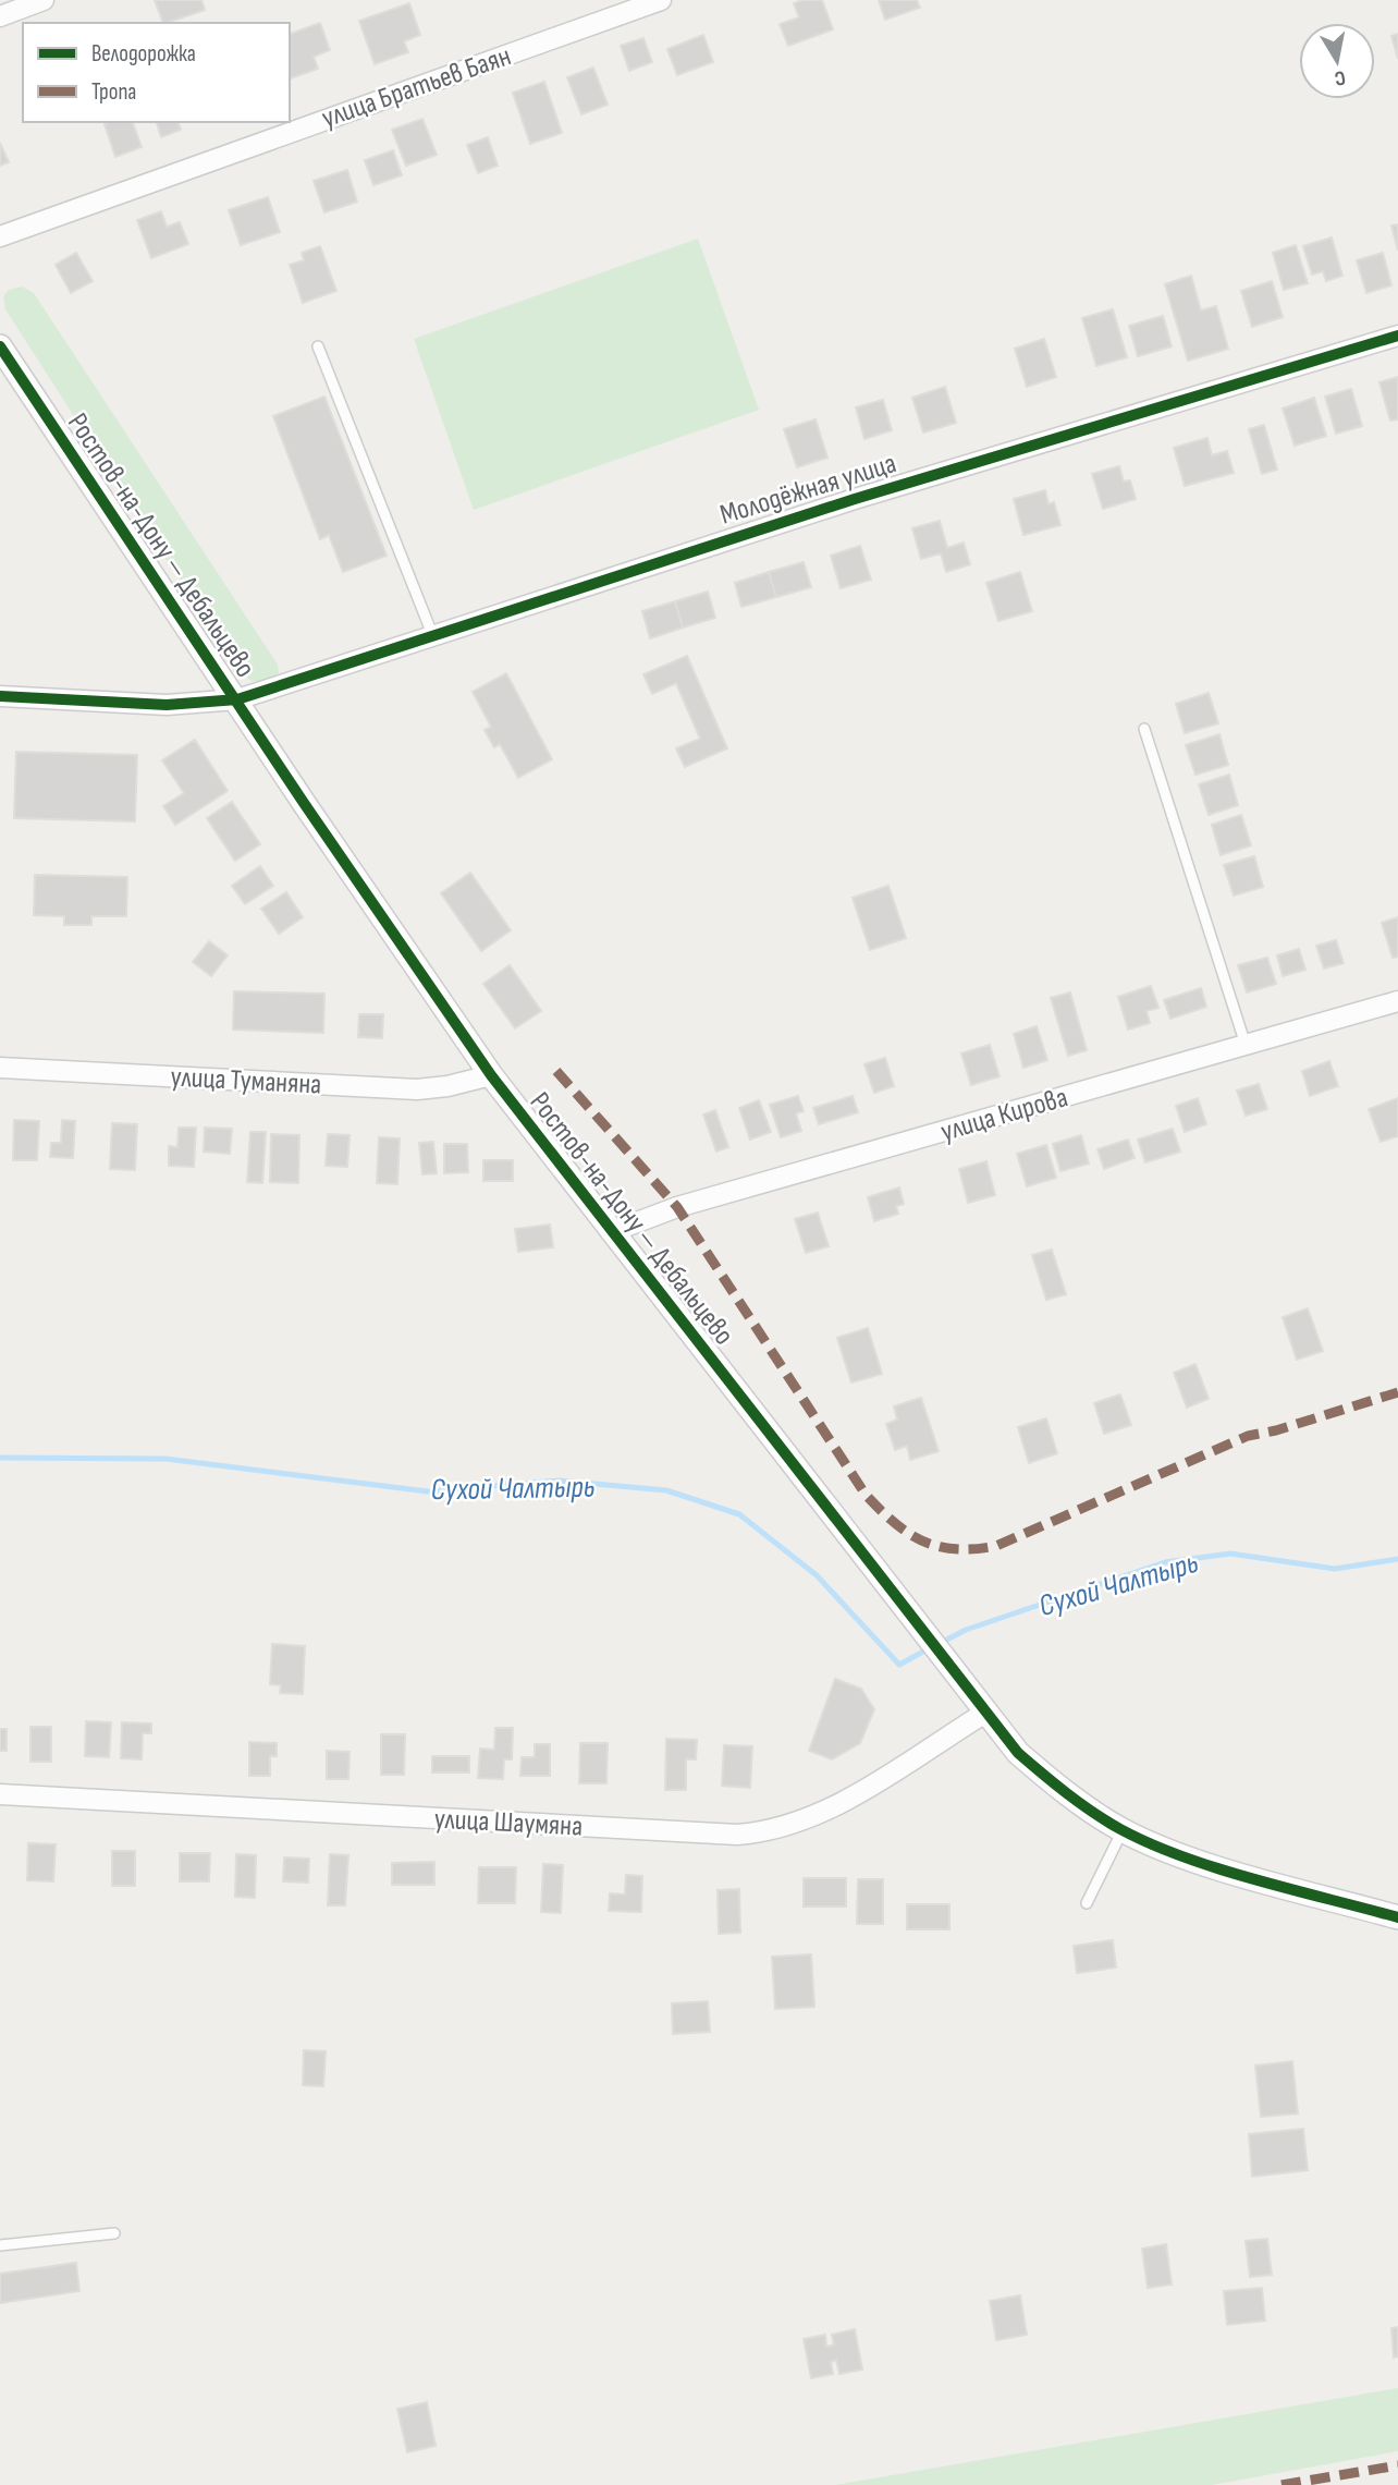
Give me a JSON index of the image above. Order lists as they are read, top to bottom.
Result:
{
  "streets": {
    "street": [
      "улица Братьев Баян",
      "Молодёжная улица",
      "Ростов-на-Дону — Дебальцево",
      "улица Туманяна",
      "улица Кирова",
      "улица Шаумяна"
    ]
  },
  "crossings": [
    ["Молодёжная улица", "Ростов-на-Дону — Дебальцево"],
    ["Ростов-на-Дону — Дебальцево", "улица Туманяна"],
    ["Ростов-на-Дону — Дебальцево", "улица Кирова"],
    ["Ростов-на-Дону — Дебальцево", "улица Шаумяна"]
  ],
  "water": ["Сухой Чалтырь"],
  "legend": ["Велодорожка", "Тропа"],
  "north": "bottom"
}
